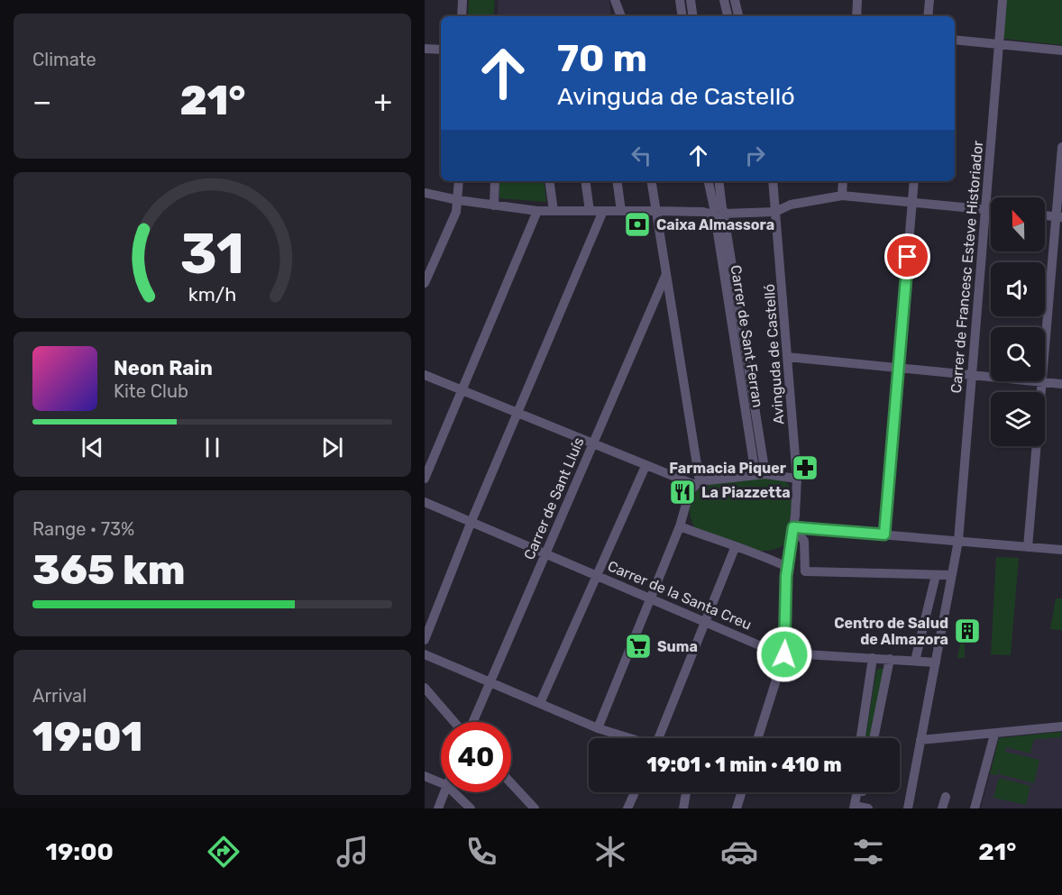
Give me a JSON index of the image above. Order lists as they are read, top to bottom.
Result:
{
  "streets": {
    "street": [
      "Carrer de Francesc Esteve Historiador",
      "Carrer de Sant Ferran",
      "Avinguda de Castelló",
      "Carrer de Sant Lluís",
      "Carrer de la Santa Creu"
    ]
  },
  "crossings": [
    ["Carrer de Francesc Esteve Historiador", "Carrer de la Santa Creu"],
    ["Avinguda de Castelló", "Carrer de la Santa Creu"],
    ["Carrer de Sant Lluís", "Carrer de la Santa Creu"]
  ],
  "places": {
    "bank": ["Caixa Almassora"],
    "pharmacy": ["Farmacia Piquer"],
    "restaurant": ["La Piazzetta"],
    "building": ["Centro de Salud de Almazora"],
    "supermarket": ["Suma"]
  },
  "north": "top",
  "page": {
    "tile": [
      "Climate",
      ["Range · 73%", "365 km"],
      ["Arrival", "19:01"]
    ],
    "turn": ["70 m", "Avinguda de Castelló"],
    "heat": ["−", "21°", "+"],
    "song": ["Neon Rain", "Kite Club"],
    "limit": "40",
    "trip": "19:01 · 1 min · 410 m",
    "tabs": ["19:00", "21°"],
    "gauge": ["31", "km/h"]
  }
}
